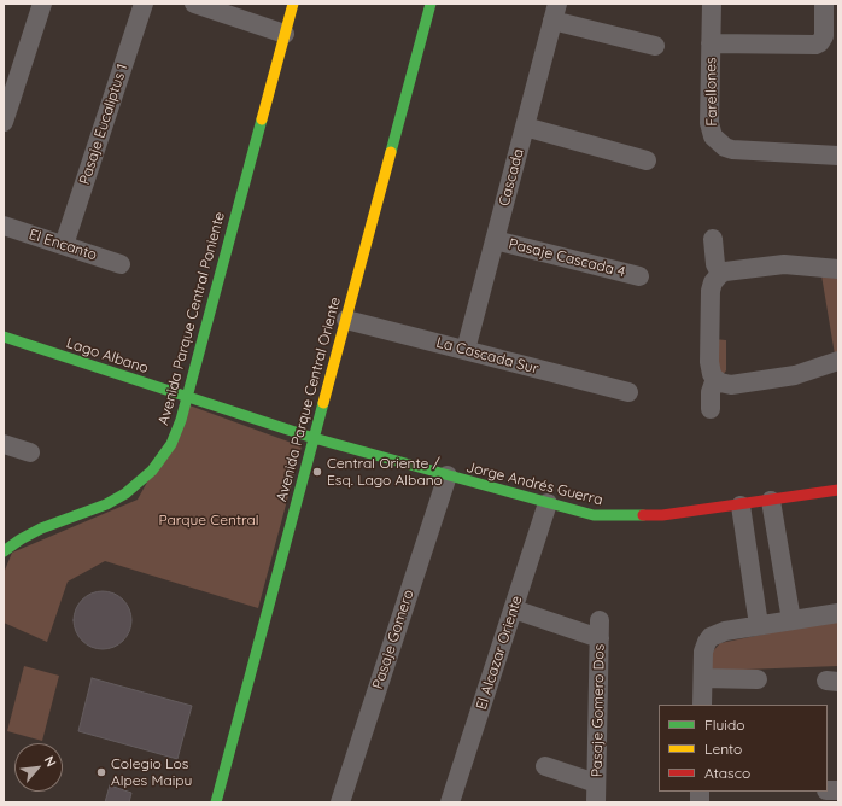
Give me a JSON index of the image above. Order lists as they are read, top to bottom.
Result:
{
  "streets": {
    "street": [
      "Farellones",
      "Pasaje Eucaliptus 1",
      "Cascada",
      "El Encanto",
      "Pasaje Cascada 4",
      "Avenida Parque Central Poniente",
      "Lago Albano",
      "La Cascada Sur",
      "Avenida Parque Central Oriente",
      "Jorge Andrés Guerra",
      "Pasaje Gomero",
      "El Alcazar Oriente",
      "Pasaje Gomero Dos"
    ]
  },
  "crossings": [
    ["Pasaje Eucaliptus 1", "El Encanto"],
    ["Cascada", "Pasaje Cascada 4"],
    ["Cascada", "La Cascada Sur"],
    ["Avenida Parque Central Poniente", "Lago Albano"],
    ["Lago Albano", "Avenida Parque Central Oriente"],
    ["Lago Albano", "Jorge Andrés Guerra"],
    ["La Cascada Sur", "Avenida Parque Central Oriente"],
    ["Avenida Parque Central Oriente", "Jorge Andrés Guerra"],
    ["Jorge Andrés Guerra", "Pasaje Gomero"],
    ["Jorge Andrés Guerra", "El Alcazar Oriente"]
  ],
  "parks": ["Parque Central"],
  "places": ["Central Oriente / Esq. Lago Albano", "Colegio Los Alpes Maipu"],
  "legend": ["Fluido", "Lento", "Atasco"],
  "north": "top right"
}
